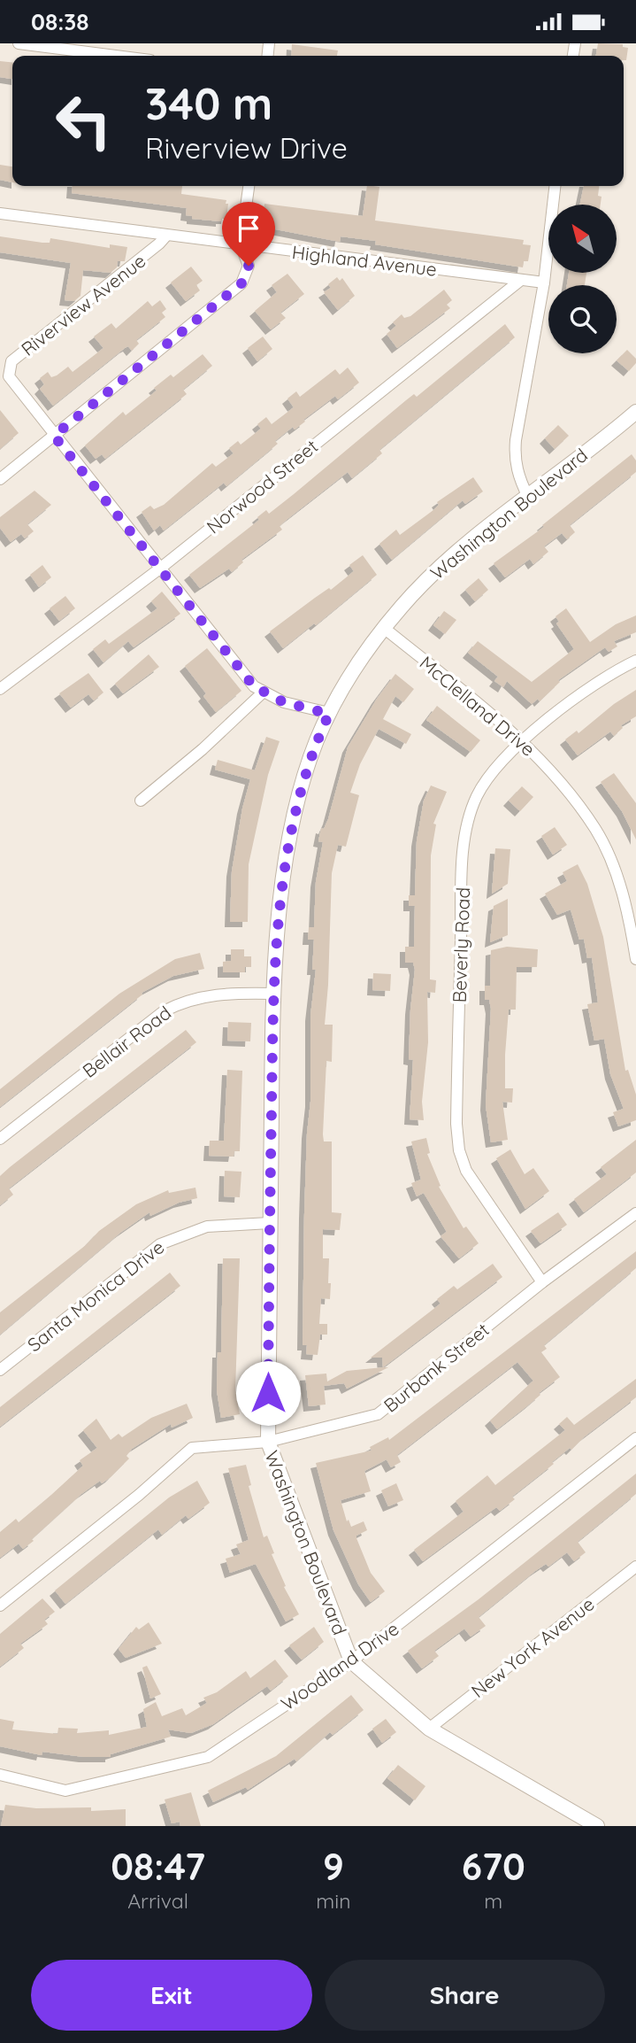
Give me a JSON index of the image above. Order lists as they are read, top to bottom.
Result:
{
  "streets": {
    "street": [
      "Highland Avenue",
      "Riverview Avenue",
      "Norwood Street",
      "Washington Boulevard",
      "McClelland Drive",
      "Beverly Road",
      "Bellair Road",
      "Santa Monica Drive",
      "Burbank Street",
      "New York Avenue",
      "Woodland Drive"
    ]
  },
  "crossings": [
    ["Highland Avenue", "Riverview Avenue"],
    ["Highland Avenue", "Norwood Street"],
    ["Washington Boulevard", "McClelland Drive"],
    ["Washington Boulevard", "Bellair Road"],
    ["Washington Boulevard", "Santa Monica Drive"],
    ["Washington Boulevard", "Burbank Street"],
    ["Washington Boulevard", "New York Avenue"],
    ["Washington Boulevard", "Woodland Drive"],
    ["McClelland Drive", "Beverly Road"],
    ["Beverly Road", "Burbank Street"]
  ],
  "north": "top left",
  "page": {
    "status": "08:38",
    "turn": ["340 m", "Riverview Drive"],
    "eta": [
      "08:47",
      "Arrival",
      "9",
      "min",
      "670",
      "m"
    ],
    "buttons": ["Exit", "Share"]
  }
}
